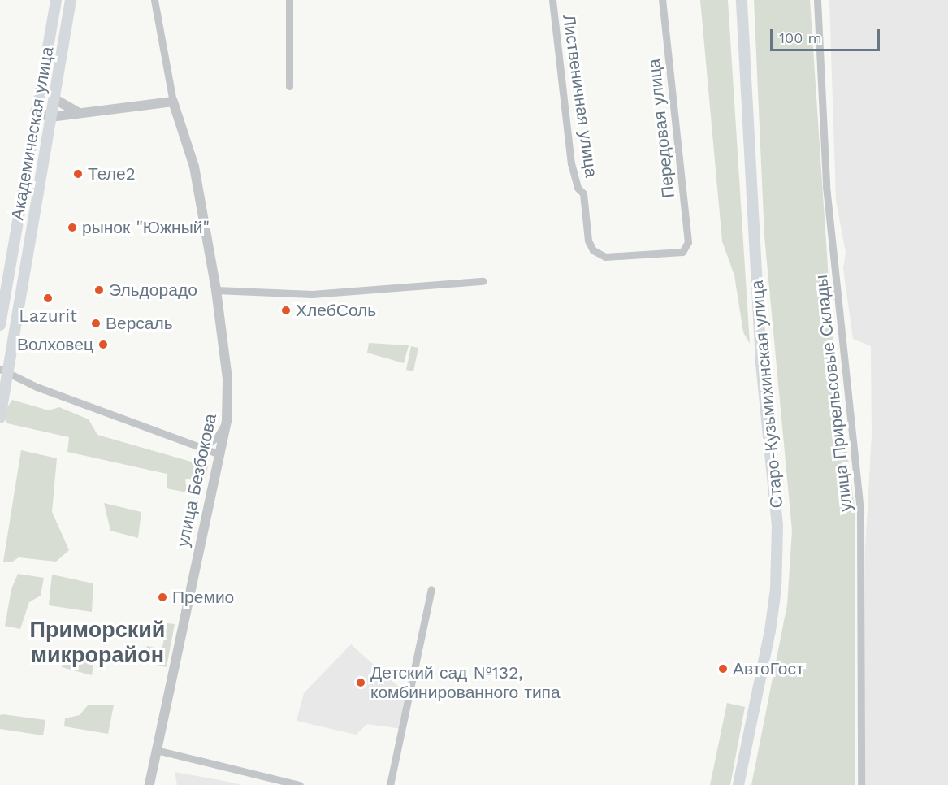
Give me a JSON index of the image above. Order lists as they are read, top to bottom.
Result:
{
  "streets": {
    "main road": ["Академическая улица", "Старо-Кузьмихинская улица"],
    "street": [
      "Лиственичная улица",
      "Передовая улица",
      "улица Прирельсовые Склады",
      "улица Безбокова"
    ]
  },
  "crossings": [
    ["Лиственичная улица", "Передовая улица"]
  ],
  "districts": ["Приморский микрорайон"],
  "places": [
    "Теле2",
    "рынок \"Южный\"",
    "Эльдорадо",
    "Lazurit",
    "ХлебСоль",
    "Версаль",
    "Волховец",
    "Премио",
    "АвтоГост",
    "Детский сад №132, комбинированного типа"
  ],
  "scale_bar": "100 m"
}
